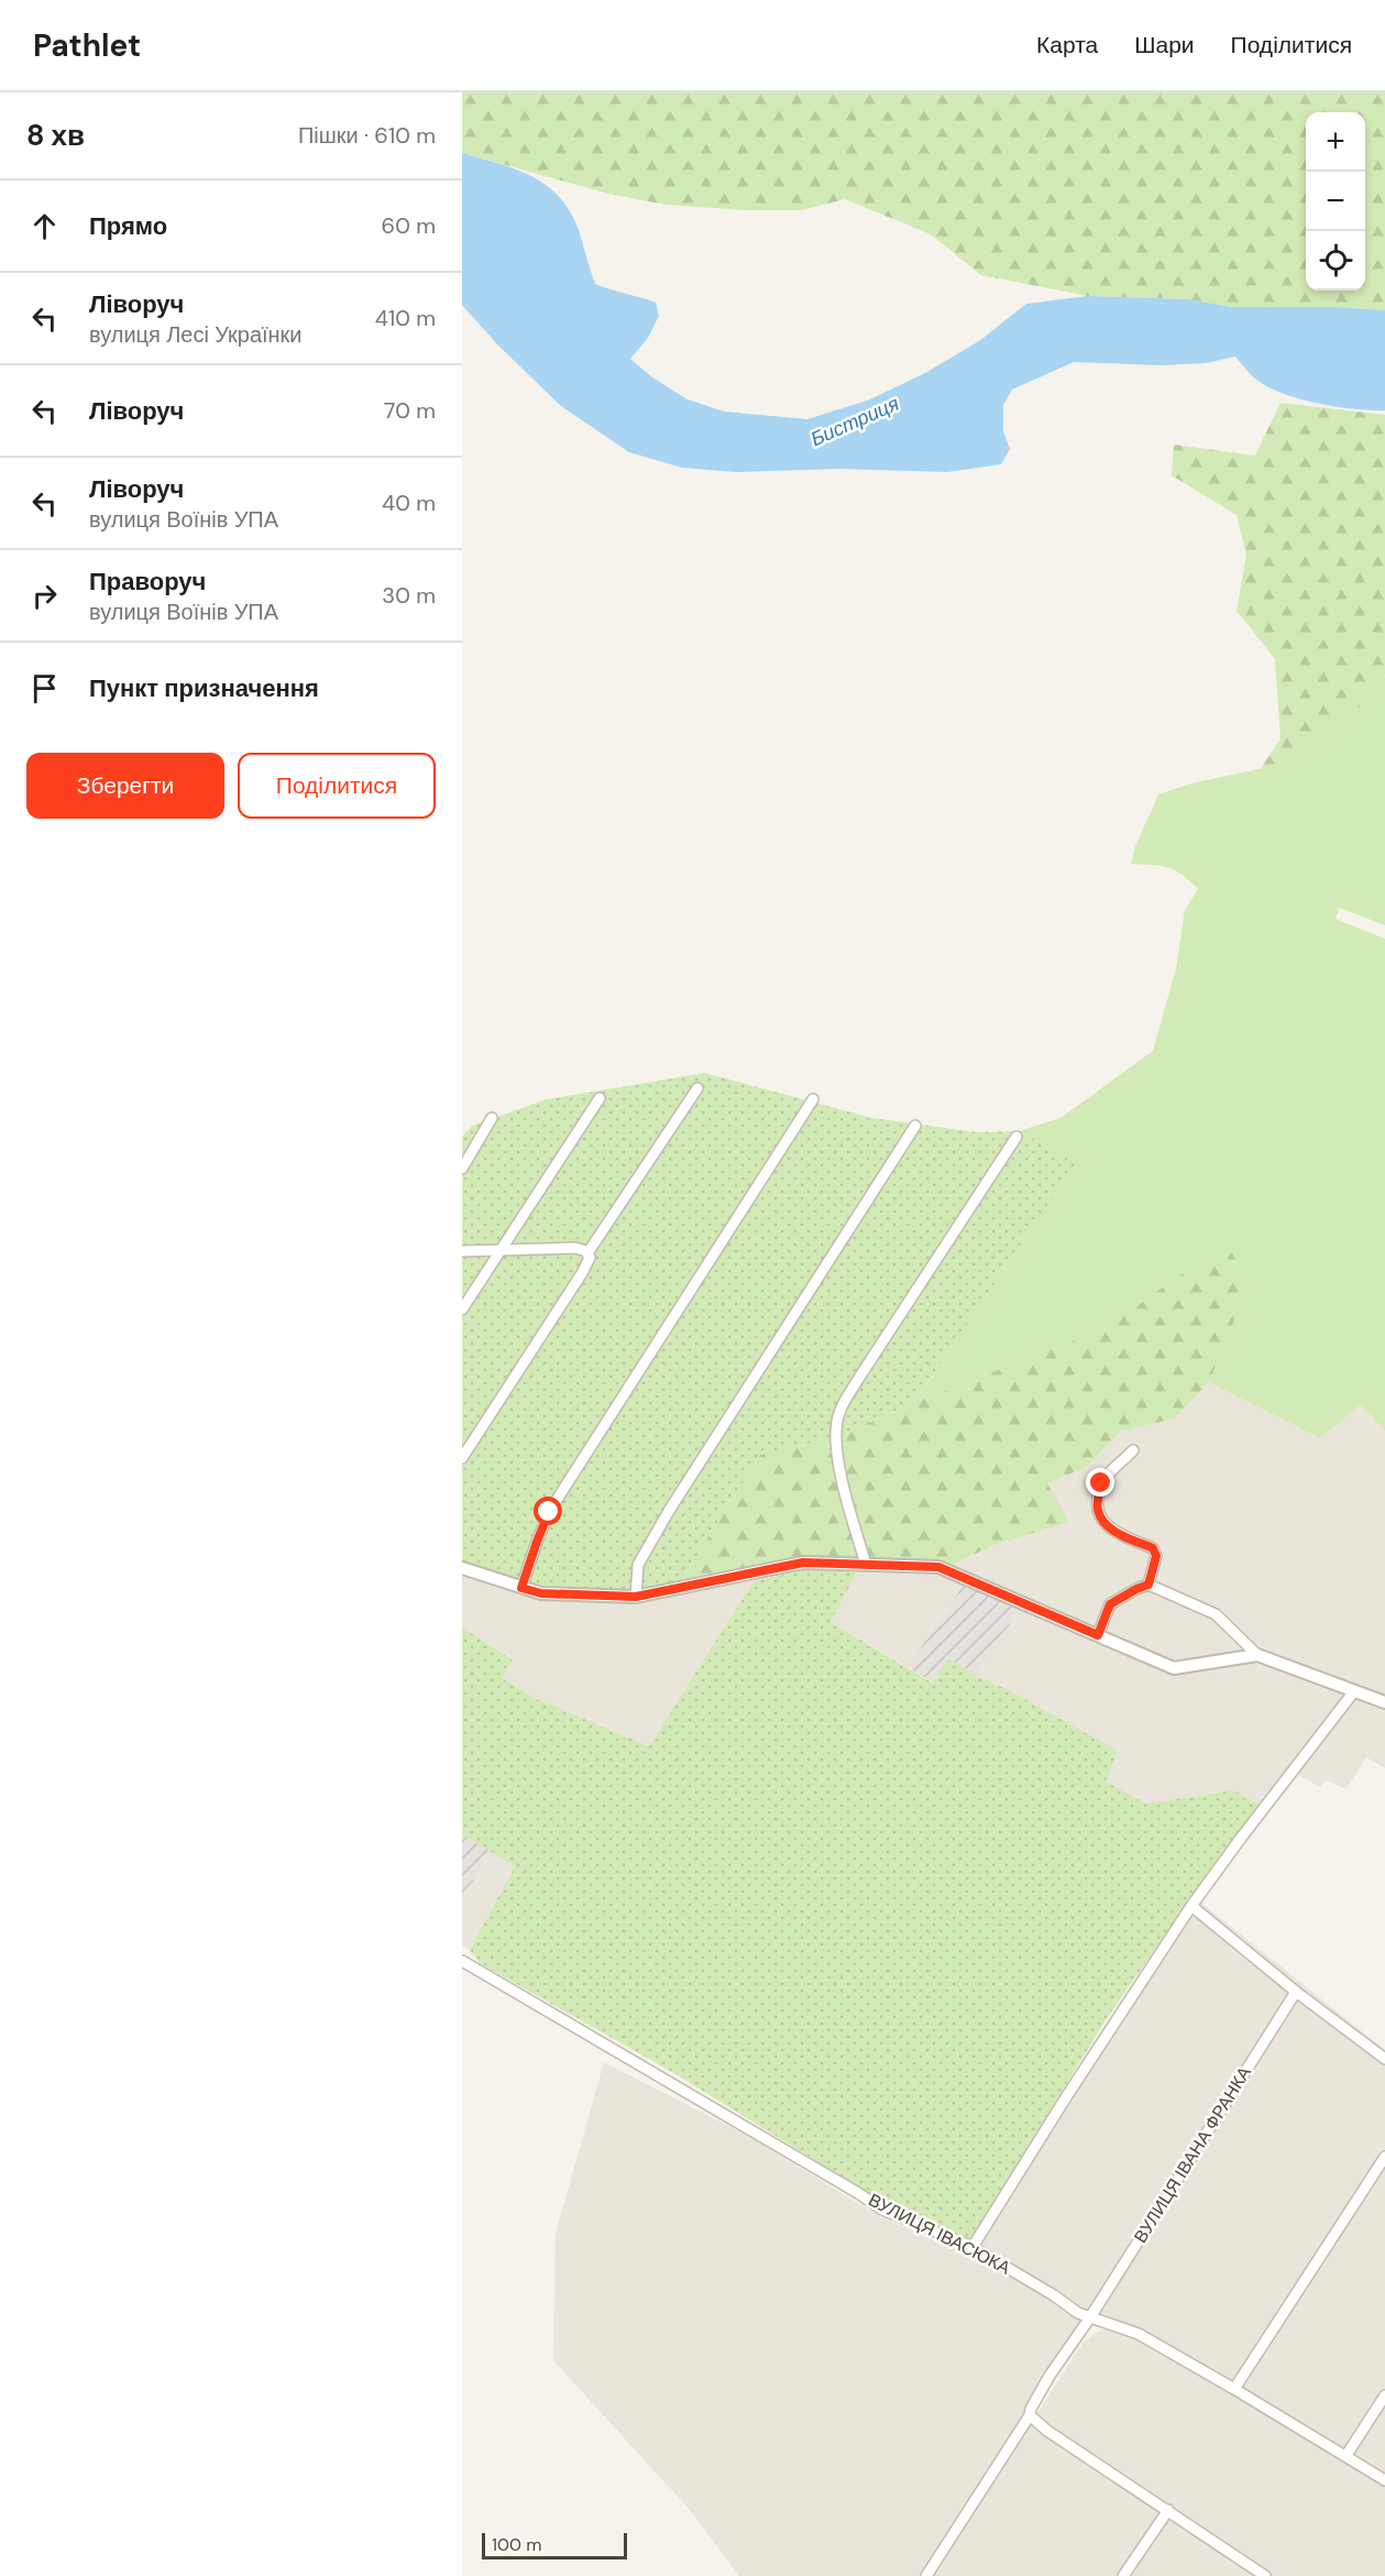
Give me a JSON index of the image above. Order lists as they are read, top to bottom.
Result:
{
  "streets": {
    "street": ["ВУЛИЦЯ ІВАНА ФРАНКА", "ВУЛИЦЯ ІВАСЮКА"]
  },
  "crossings": [
    ["ВУЛИЦЯ ІВАНА ФРАНКА", "ВУЛИЦЯ ІВАСЮКА"]
  ],
  "water": ["Бистриця"],
  "scale_bar": "100 m",
  "page": {
    "header": "Pathlet",
    "nav": ["Карта", "Шари", "Поділитися"],
    "heading": ["8 хв", "Пішки · 610 m"],
    "map_buttons": ["+", "−"],
    "list": [
      ["Прямо", "60 m"],
      ["Ліворуч", "вулиця Лесі Українки", "410 m"],
      ["Ліворуч", "70 m"],
      ["Ліворуч", "вулиця Воїнів УПА", "40 m"],
      ["Праворуч", "вулиця Воїнів УПА", "30 m"],
      "Пункт призначення"
    ],
    "buttons": ["Зберегти", "Поділитися"],
    "scale": "100 m"
  }
}
